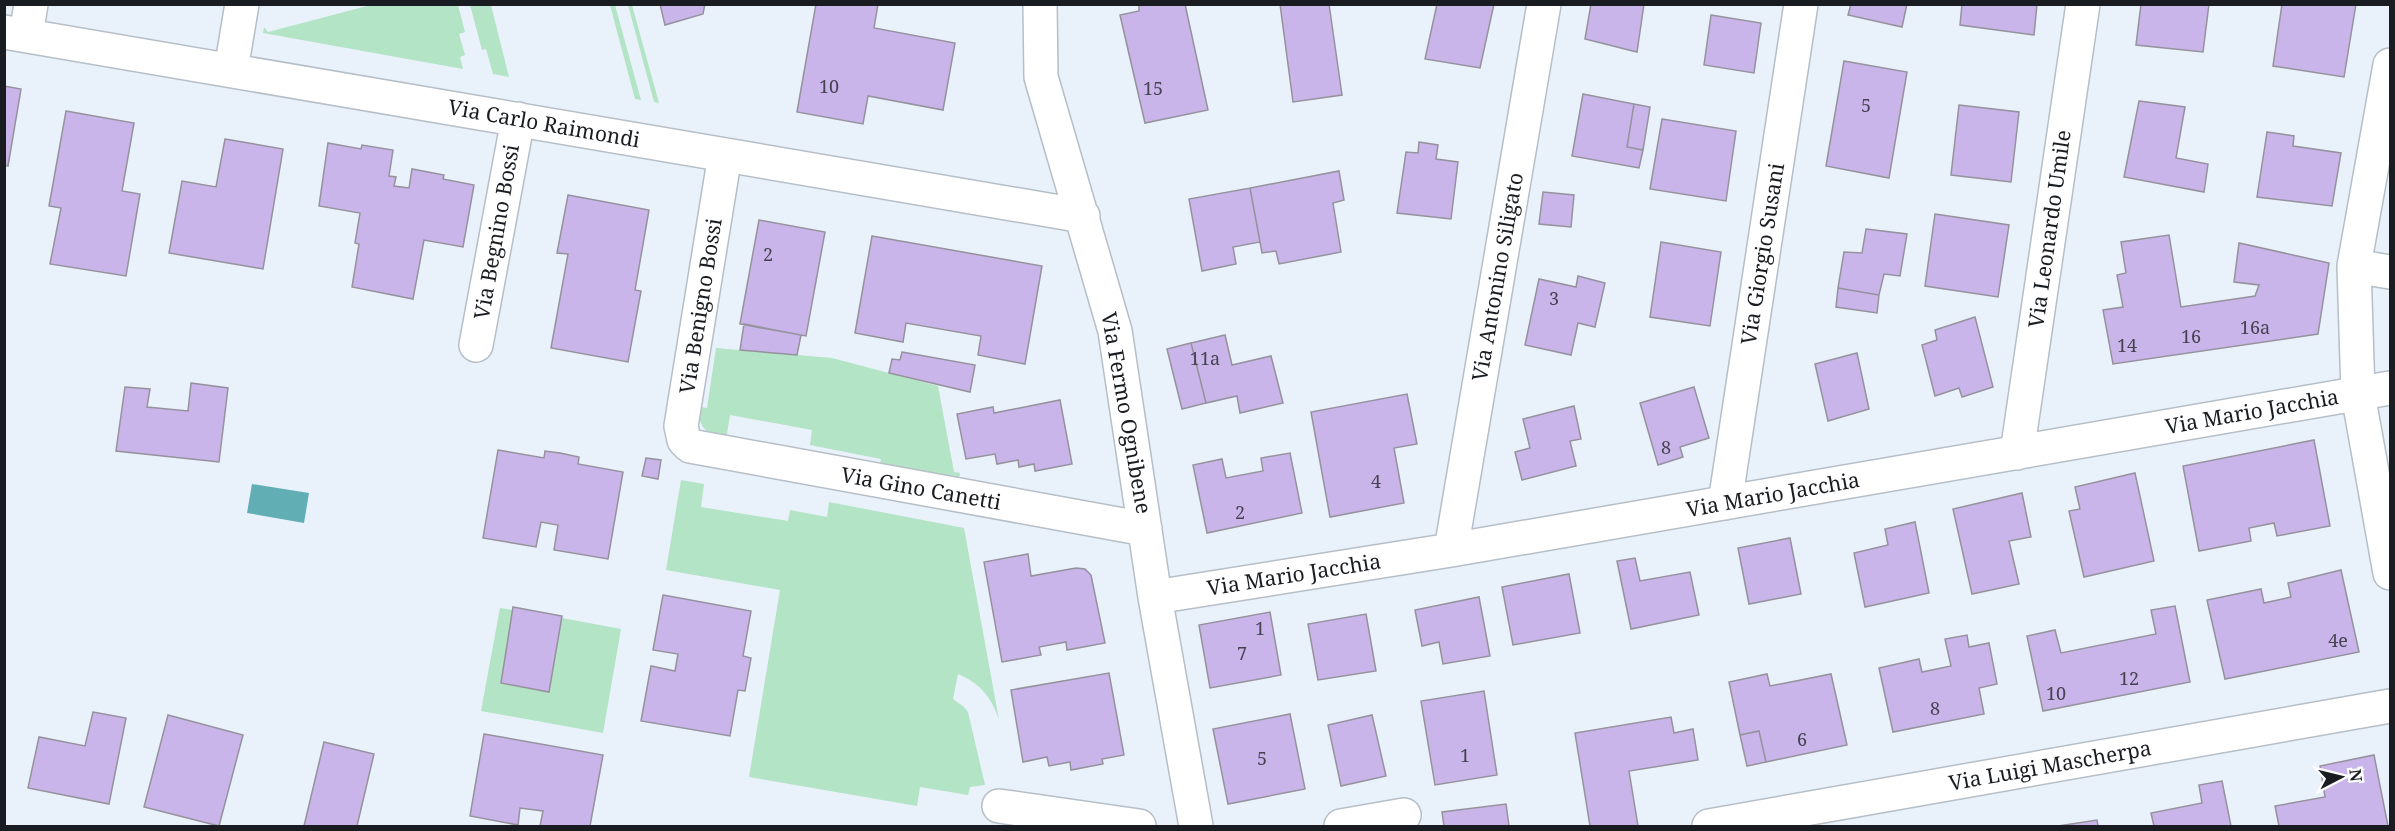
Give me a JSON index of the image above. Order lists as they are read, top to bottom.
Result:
{
  "streets": {
    "street": [
      "Via Carlo Raimondi",
      "Via Leonardo Umile",
      "Via Begnino Bossi",
      "Via Giorgio Susani",
      "Via Antonino Siligato",
      "Via Benigno Bossi",
      "Via Mario Jacchia",
      "Via Fermo Ognibene",
      "Via Gino Canetti",
      "Via Luigi Mascherpa"
    ]
  },
  "crossings": [
    ["Via Carlo Raimondi", "Via Begnino Bossi"],
    ["Via Carlo Raimondi", "Via Benigno Bossi"],
    ["Via Carlo Raimondi", "Via Fermo Ognibene"],
    ["Via Leonardo Umile", "Via Mario Jacchia"],
    ["Via Giorgio Susani", "Via Mario Jacchia"],
    ["Via Antonino Siligato", "Via Mario Jacchia"],
    ["Via Benigno Bossi", "Via Gino Canetti"],
    ["Via Mario Jacchia", "Via Fermo Ognibene"],
    ["Via Fermo Ognibene", "Via Gino Canetti"]
  ],
  "house_numbers": [
    "10",
    "15",
    "5",
    "2",
    "3",
    "16a",
    "16",
    "14",
    "11a",
    "8",
    "4",
    "2",
    "1",
    "4e",
    "7",
    "12",
    "10",
    "8",
    "6",
    "1",
    "5"
  ],
  "north": "right"
}
